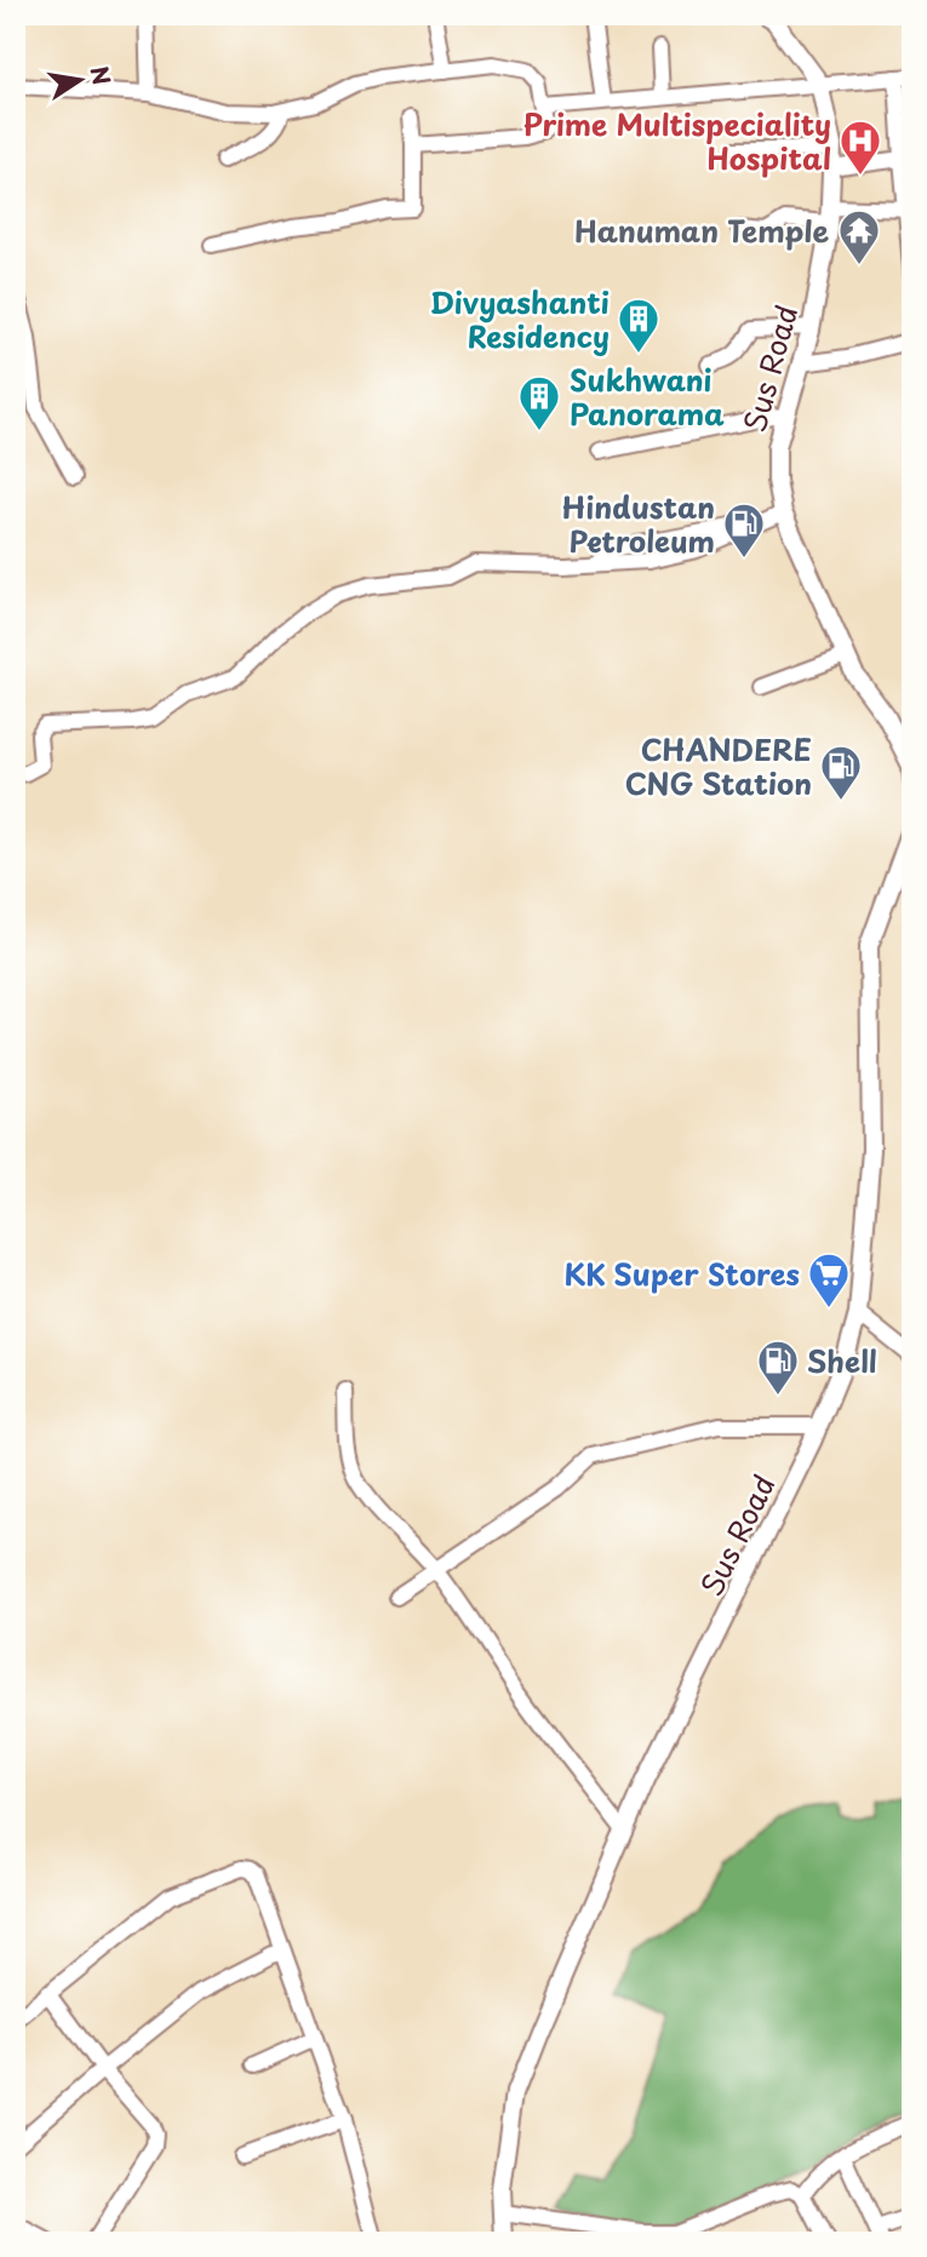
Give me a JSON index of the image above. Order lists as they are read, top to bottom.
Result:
{
  "streets": {
    "main road": ["Sus Road"]
  },
  "places": {
    "hospital": ["Prime Multispeciality Hospital"],
    "temple": ["Hanuman Temple"],
    "building": ["Divyashanti Residency", "Sukhwani Panorama"],
    "fuel station": ["Hindustan Petroleum", "CHANDERE CNG Station", "Shell"],
    "supermarket": ["KK Super Stores"]
  },
  "north": "right"
}
